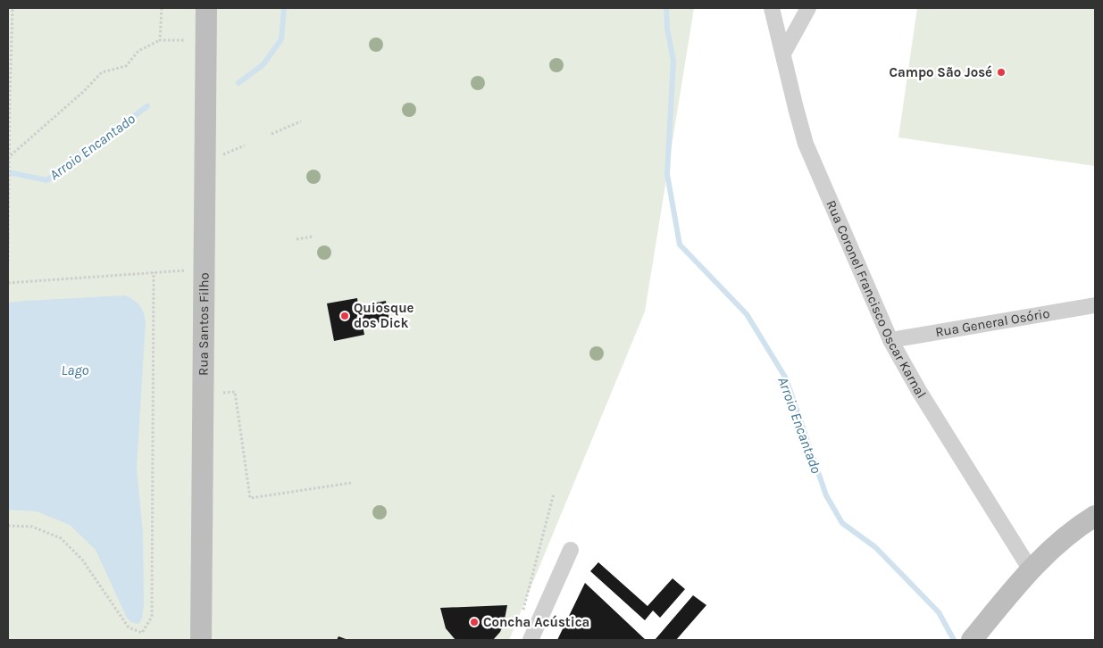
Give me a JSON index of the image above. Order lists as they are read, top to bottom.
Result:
{
  "streets": {
    "street": ["Rua Coronel Francisco Oscar Karnal", "Rua General Osório", "Rua Santos Filho"]
  },
  "crossings": [
    ["Rua Coronel Francisco Oscar Karnal", "Rua General Osório"]
  ],
  "water": ["Arroio Encantado", "Lago"],
  "places": ["Campo São José", "Quiosque dos Dick", "Concha Acústica"]
}
